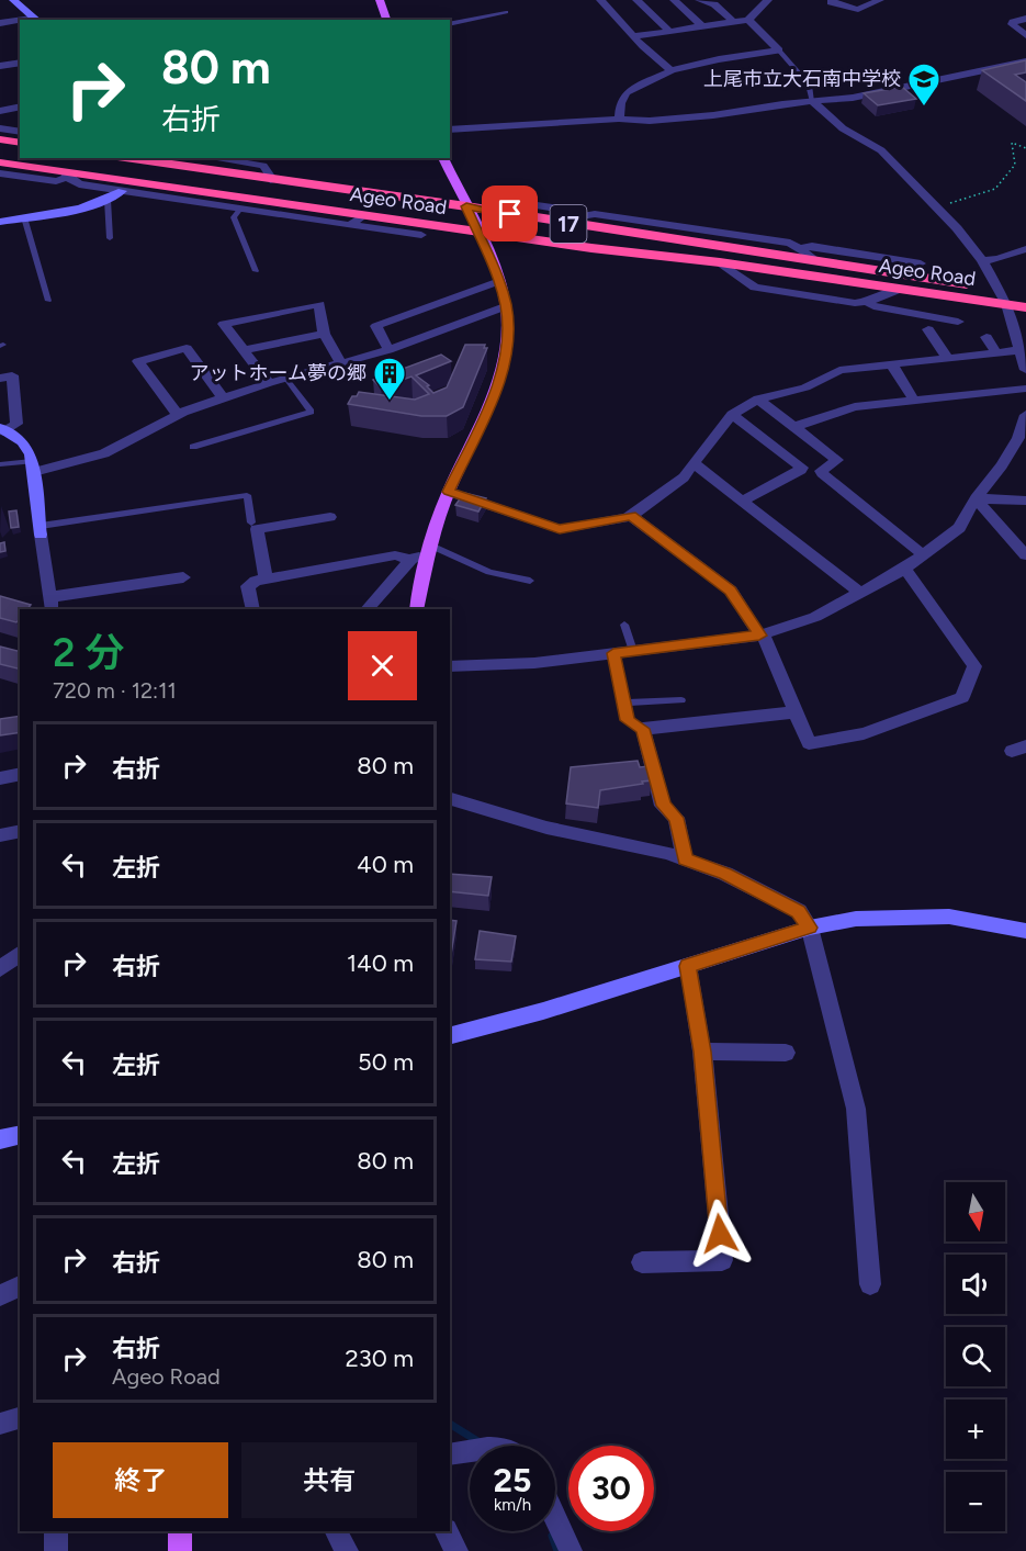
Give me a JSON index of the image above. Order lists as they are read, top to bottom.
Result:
{
  "streets": {
    "highway": ["Ageo Road", "17"]
  },
  "places": {
    "school or university": ["上尾市立大石南中学校"],
    "building": ["アットホーム夢の郷"]
  },
  "north": "bottom",
  "page": {
    "turn": ["80 m", "右折"],
    "heading": ["2 分", "720 m · 12:11"],
    "list": [
      {
        "name": "右折",
        "value": "80 m"
      },
      {
        "name": "左折",
        "value": "40 m"
      },
      {
        "name": "右折",
        "value": "140 m"
      },
      {
        "name": "左折",
        "value": "50 m"
      },
      {
        "name": "左折",
        "value": "80 m"
      },
      {
        "name": "右折",
        "value": "80 m"
      },
      {
        "name": "右折",
        "note": "Ageo Road",
        "value": "230 m"
      }
    ],
    "map_buttons": ["+", "−"],
    "buttons": ["終了", "共有"],
    "speed": "25 km/h",
    "limit": "30"
  }
}
